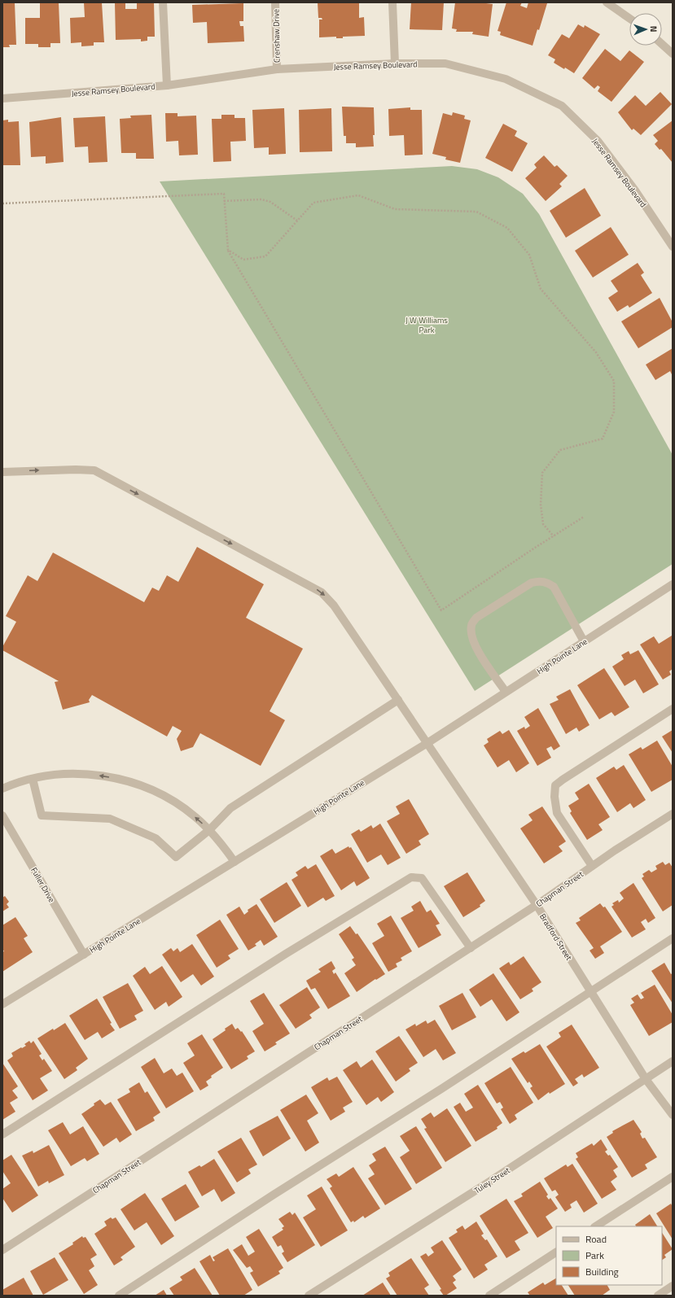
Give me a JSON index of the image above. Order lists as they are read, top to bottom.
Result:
{
  "streets": {
    "street": [
      "Crenshaw Drive",
      "Jesse Ramsey Boulevard",
      "High Pointe Lane",
      "Fuller Drive",
      "Chapman Street",
      "Bradford Street",
      "Tuley Street"
    ]
  },
  "crossings": [
    ["Crenshaw Drive", "Jesse Ramsey Boulevard"],
    ["High Pointe Lane", "Fuller Drive"],
    ["High Pointe Lane", "Bradford Street"],
    ["Chapman Street", "Bradford Street"],
    ["Bradford Street", "Tuley Street"]
  ],
  "one_way": ["Bradford Street"],
  "parks": ["J W Williams Park"],
  "legend": ["Road", "Park", "Building"],
  "north": "right"
}
